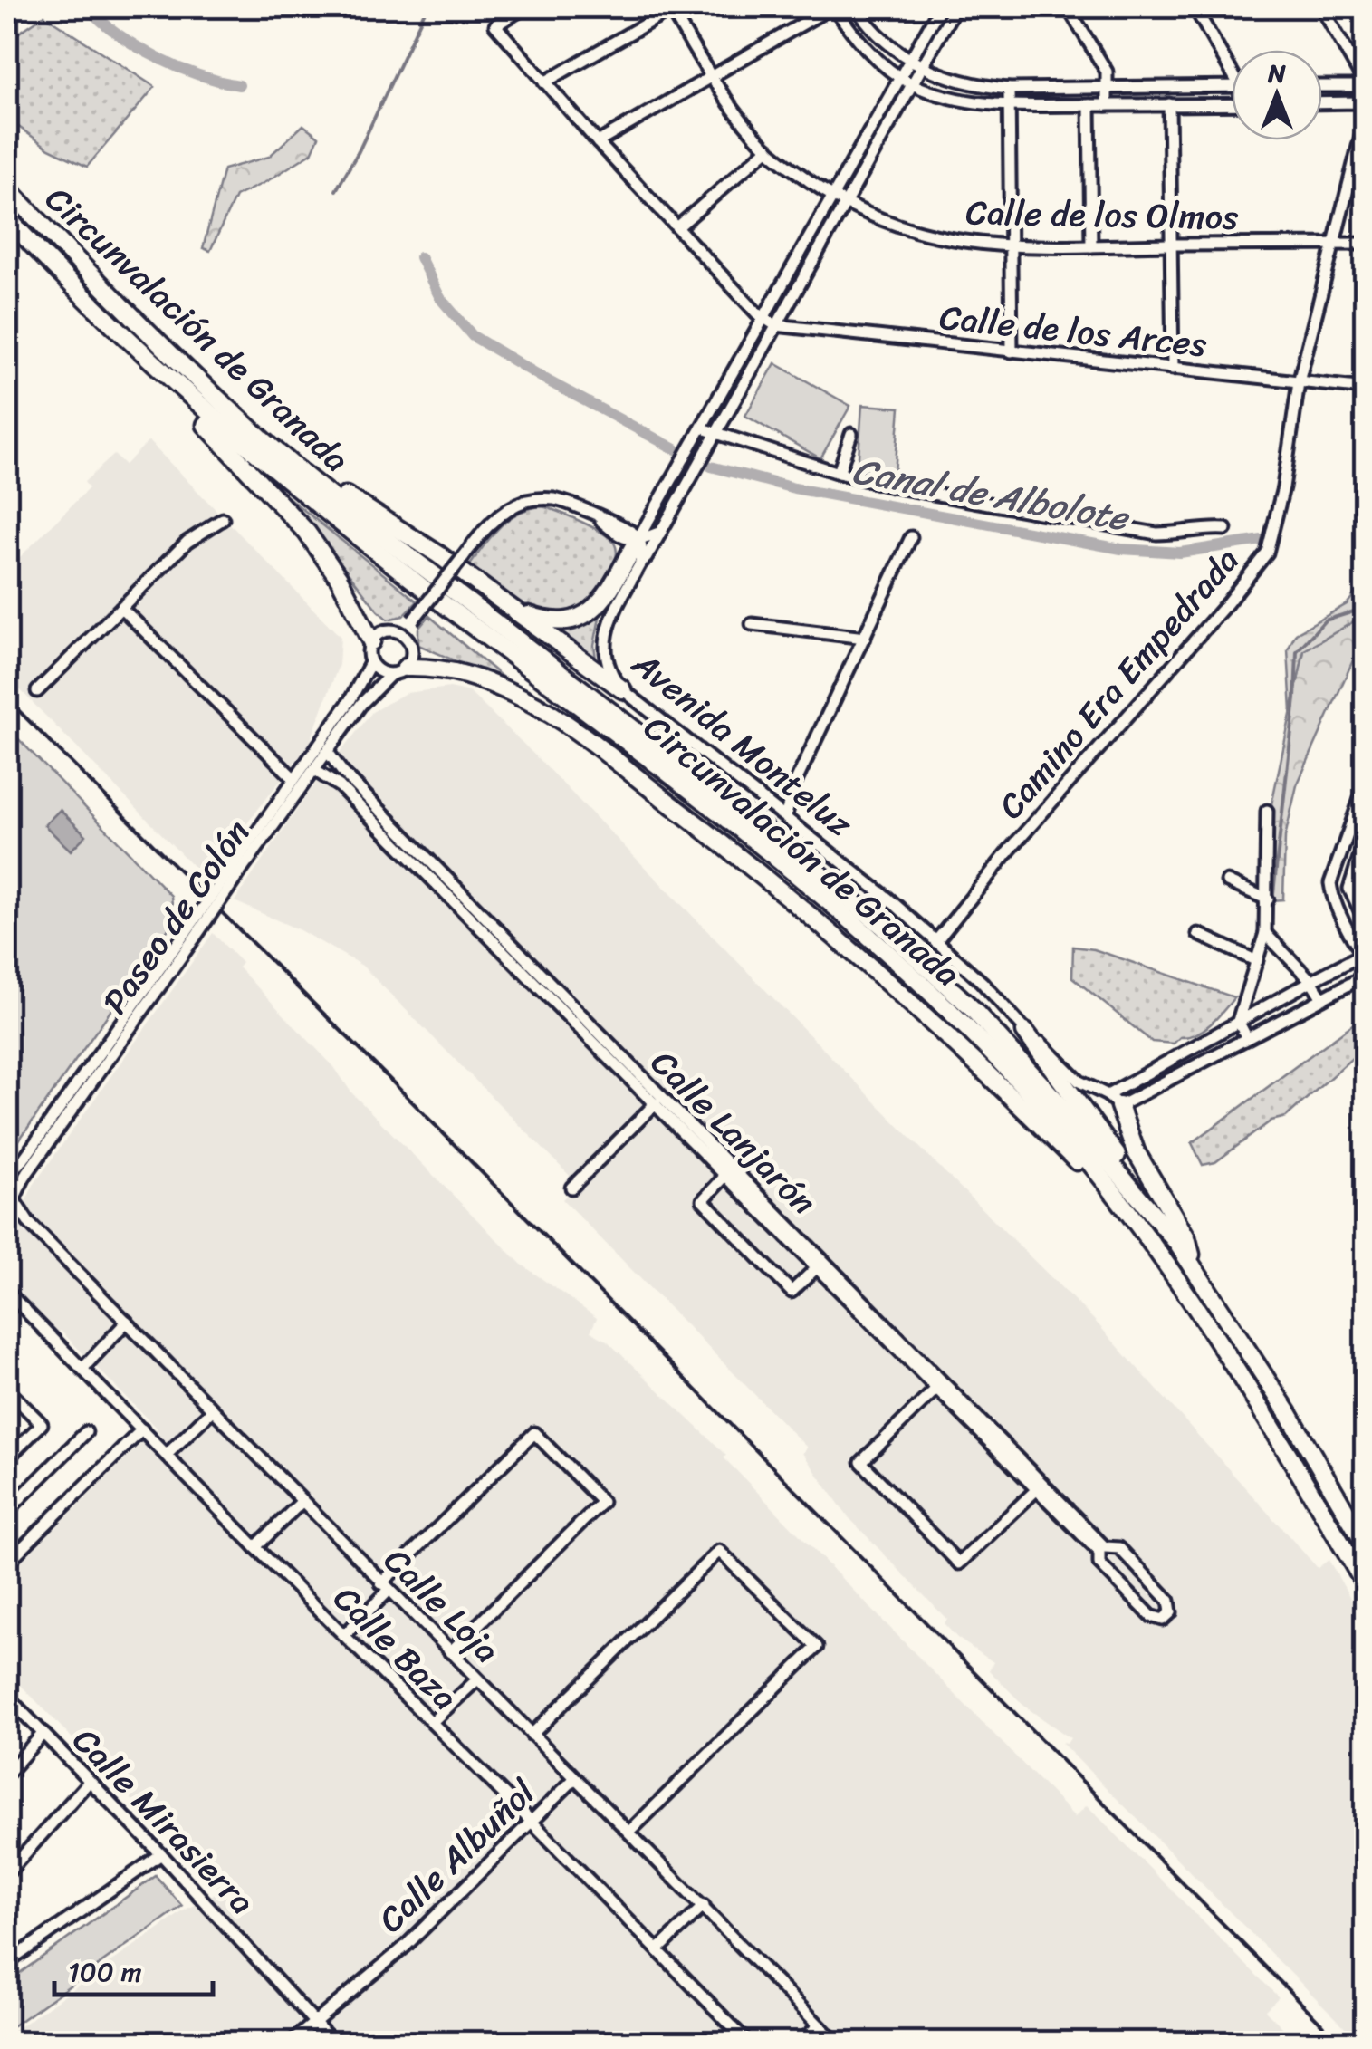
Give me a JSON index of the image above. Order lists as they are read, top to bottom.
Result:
{
  "streets": {
    "highway": ["Circunvalación de Granada"],
    "street": [
      "Calle de los Olmos",
      "Calle de los Arces",
      "Camino Era Empedrada",
      "Avenida Monteluz",
      "Paseo de Colón",
      "Calle Lanjarón",
      "Calle Loja",
      "Calle Baza",
      "Calle Mirasierra",
      "Calle Albuñol"
    ]
  },
  "crossings": [
    ["Calle de los Olmos", "Camino Era Empedrada"],
    ["Calle de los Olmos", "Avenida Monteluz"],
    ["Calle de los Arces", "Camino Era Empedrada"],
    ["Calle de los Arces", "Avenida Monteluz"],
    ["Camino Era Empedrada", "Avenida Monteluz"],
    ["Paseo de Colón", "Calle Lanjarón"],
    ["Paseo de Colón", "Calle Loja"],
    ["Calle Loja", "Calle Albuñol"],
    ["Calle Baza", "Calle Albuñol"],
    ["Calle Mirasierra", "Calle Albuñol"]
  ],
  "water": ["Canal de Albolote"],
  "scale_bar": "100 m",
  "north": "top"
}
